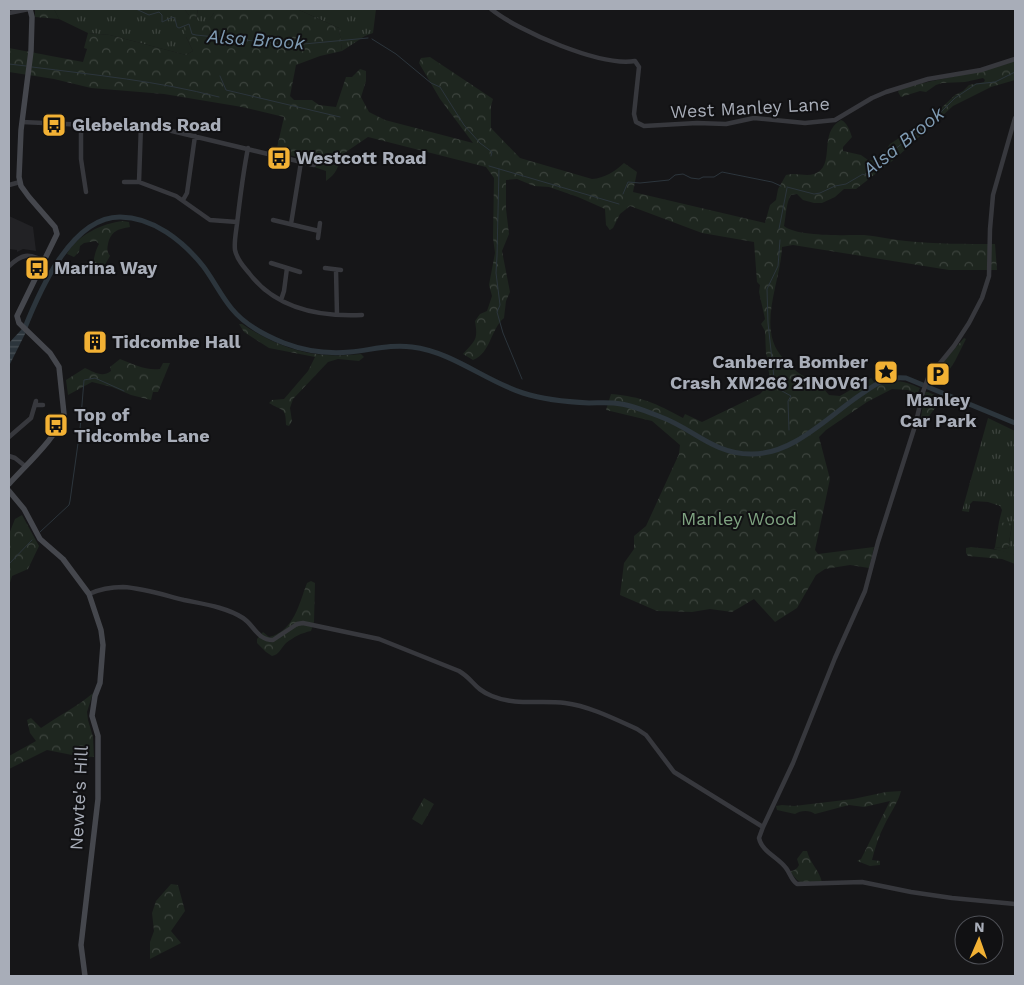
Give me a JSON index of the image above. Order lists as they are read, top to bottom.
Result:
{
  "streets": {
    "street": ["West Manley Lane", "Newte's Hill"]
  },
  "water": ["Alsa Brook"],
  "parks": ["Manley Wood"],
  "places": {
    "bus stop": [
      "Glebelands Road",
      "Westcott Road",
      "Marina Way",
      "Top of Tidcombe Lane"
    ],
    "building": ["Tidcombe Hall"],
    "place": ["Canberra Bomber Crash XM266 21NOV61"],
    "parking": ["Manley Car Park"]
  },
  "north": "top"
}
